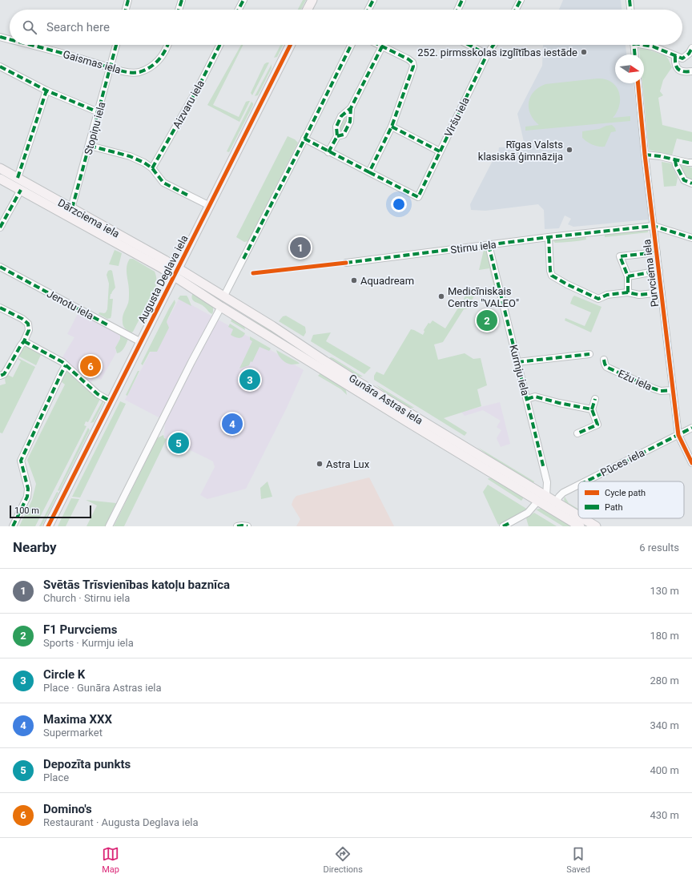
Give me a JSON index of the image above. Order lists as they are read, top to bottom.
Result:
{
  "streets": {
    "main road": ["Dārzciema iela", "Augusta Deglava iela", "Gunāra Astras iela"],
    "street": [
      "Gaismas iela",
      "Aizvaru iela",
      "Viršu iela",
      "Stopiņu iela",
      "Stirnu iela",
      "Purvciema iela",
      "Jenotu iela",
      "Kurmju iela",
      "Ežu iela",
      "Pūces iela"
    ]
  },
  "crossings": [
    ["Gaismas iela", "Stopiņu iela"],
    ["Stopiņu iela", "Dārzciema iela"],
    ["Dārzciema iela", "Augusta Deglava iela"],
    ["Dārzciema iela", "Gunāra Astras iela"],
    ["Stirnu iela", "Purvciema iela"],
    ["Stirnu iela", "Kurmju iela"],
    ["Purvciema iela", "Ežu iela"],
    ["Purvciema iela", "Pūces iela"],
    ["Augusta Deglava iela", "Jenotu iela"],
    ["Augusta Deglava iela", "Gunāra Astras iela"],
    ["Kurmju iela", "Gunāra Astras iela"],
    ["Gunāra Astras iela", "Pūces iela"]
  ],
  "places": [
    "252. pirmsskolas izglītības iestāde",
    "Rīgas Valsts klasiskā ģimnāzija",
    "Aquadream",
    "Medicīniskais Centrs \"VALEO\"",
    "Astra Lux"
  ],
  "legend": ["Cycle path", "Path"],
  "scale_bar": "100 m",
  "north": "right",
  "page": {
    "search": "Search here",
    "pins": [
      "1",
      "2",
      "6",
      "3",
      "4",
      "5"
    ],
    "scale": "100 m",
    "heading": ["Nearby", "6 results"],
    "list": [
      {
        "mark": "1",
        "name": "Svētās Trīsvienības katoļu baznīca",
        "note": "Church · Stirnu iela",
        "value": "130 m"
      },
      {
        "mark": "2",
        "name": "F1 Purvciems",
        "note": "Sports · Kurmju iela",
        "value": "180 m"
      },
      {
        "mark": "3",
        "name": "Circle K",
        "note": "Place · Gunāra Astras iela",
        "value": "280 m"
      },
      {
        "mark": "4",
        "name": "Maxima XXX",
        "note": "Supermarket",
        "value": "340 m"
      },
      {
        "mark": "5",
        "name": "Depozīta punkts",
        "note": "Place",
        "value": "400 m"
      },
      {
        "mark": "6",
        "name": "Domino's",
        "note": "Restaurant · Augusta Deglava iela",
        "value": "430 m"
      }
    ],
    "nav": ["Map", "Directions", "Saved"]
  }
}
